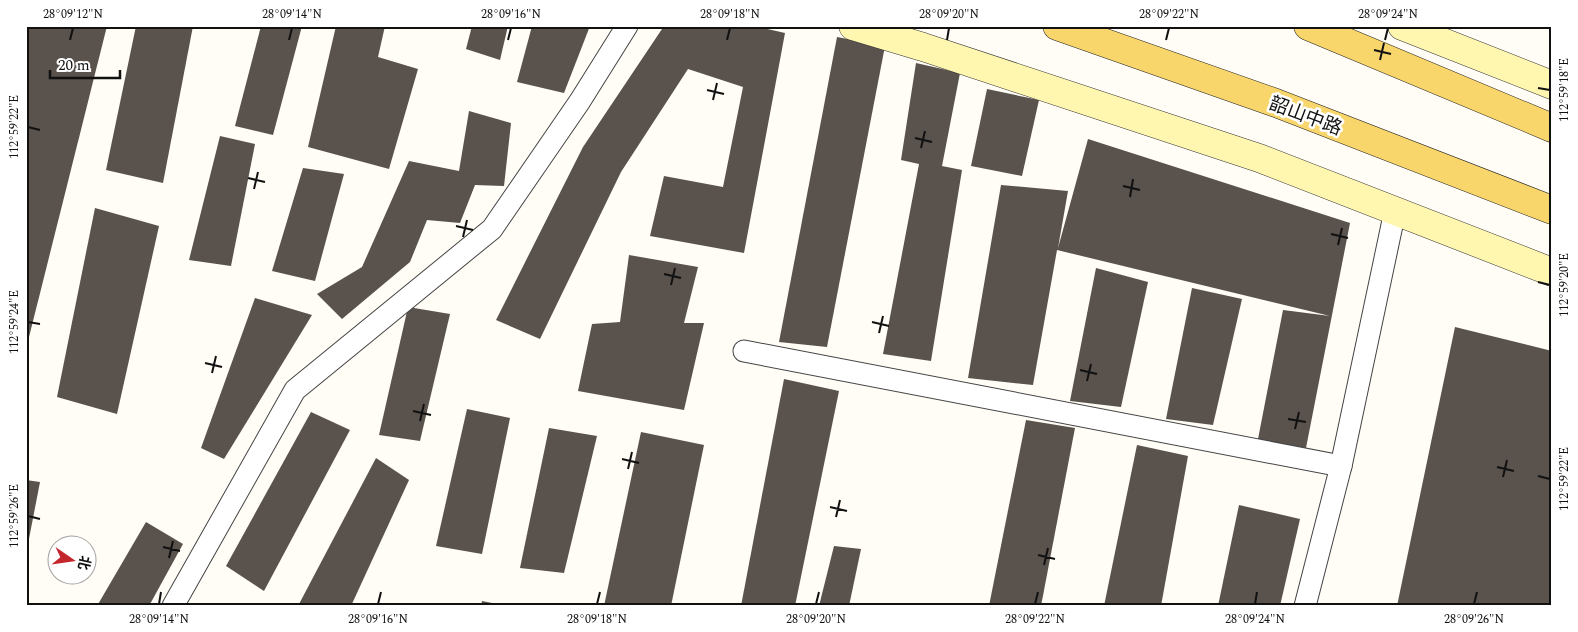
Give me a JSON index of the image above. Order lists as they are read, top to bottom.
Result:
{
  "streets": {
    "main road": ["韶山中路"]
  },
  "scale_bar": "20 m",
  "north": "right",
  "coordinates": [
    "28°09'12\"N",
    "28°09'14\"N",
    "28°09'16\"N",
    "28°09'18\"N",
    "28°09'20\"N",
    "28°09'22\"N",
    "28°09'24\"N",
    "112°59'18\"E",
    "112°59'22\"E",
    "112°59'20\"E",
    "112°59'24\"E",
    "112°59'26\"E",
    "28°09'26\"N"
  ]
}
